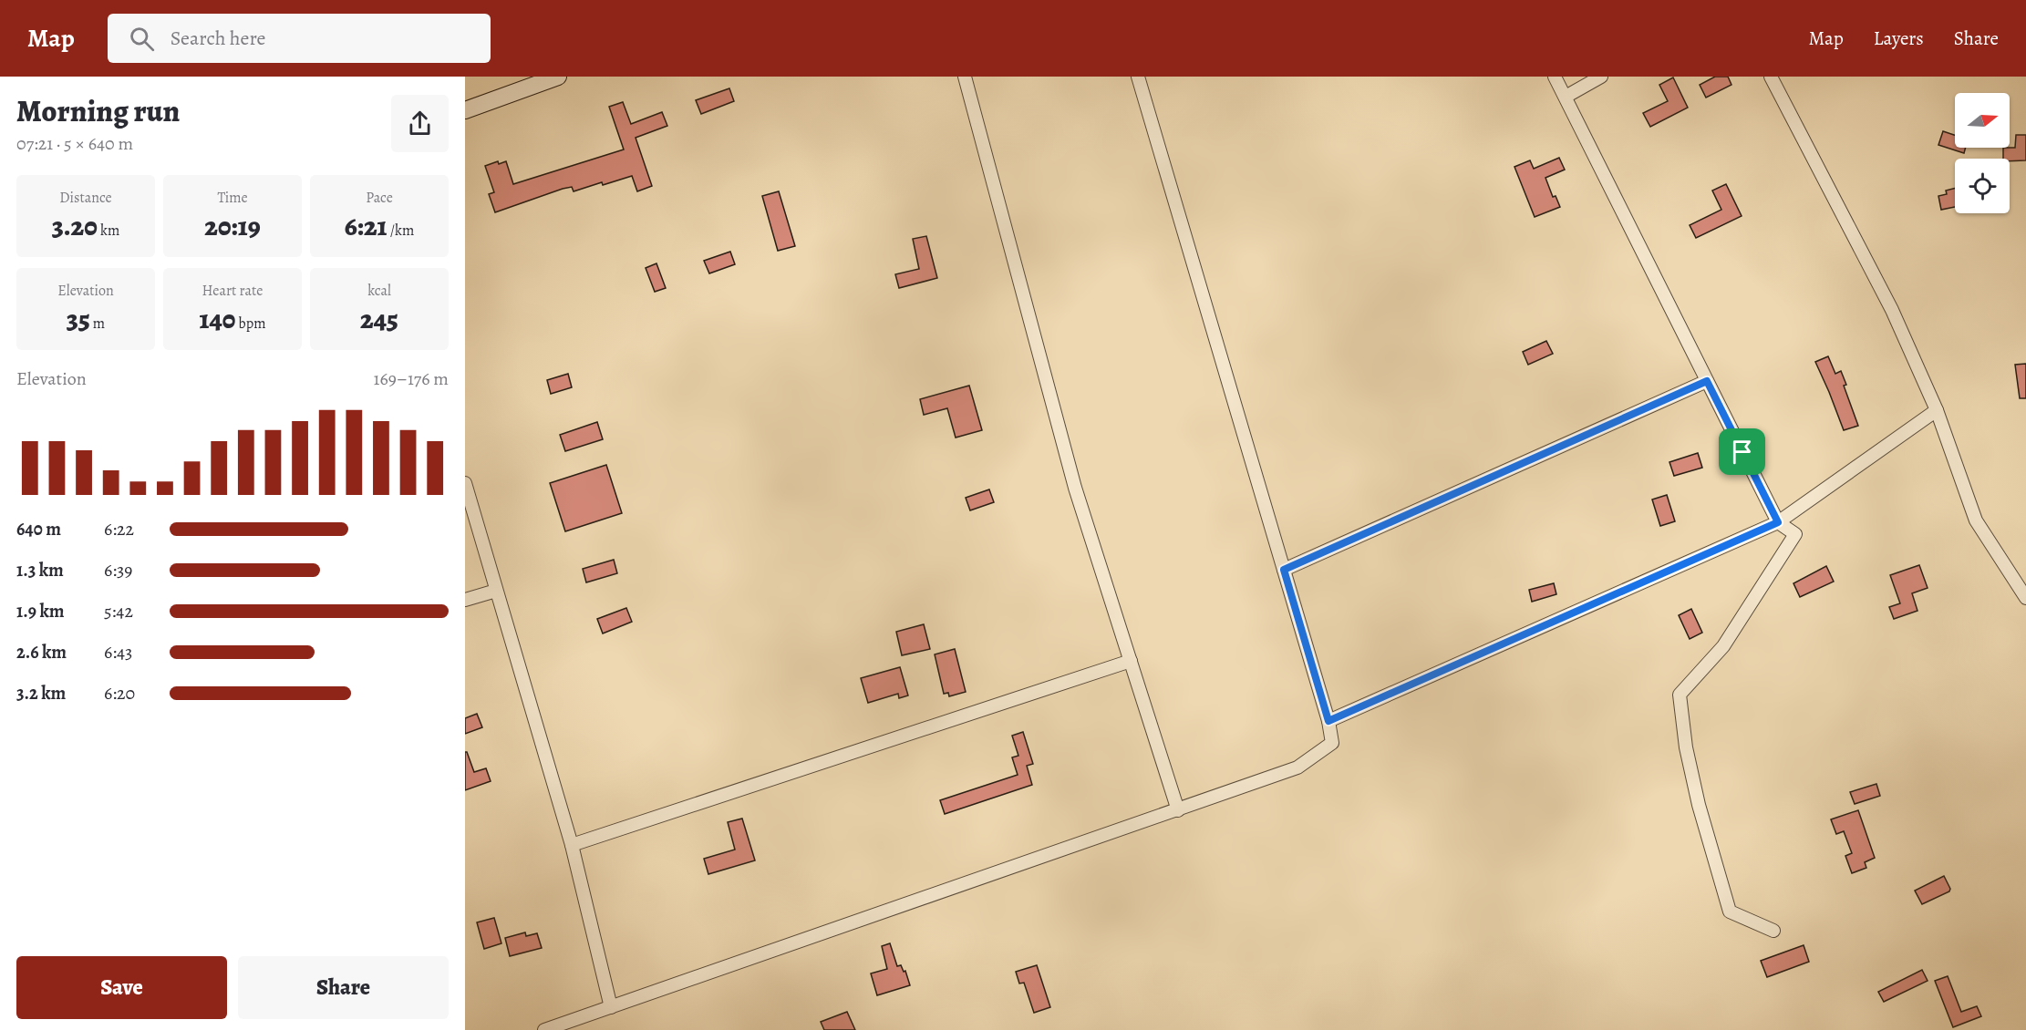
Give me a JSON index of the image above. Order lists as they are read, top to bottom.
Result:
{
  "north": "right",
  "page": {
    "header": "Map",
    "search": "Search here",
    "nav": ["Map", "Layers", "Share"],
    "heading": ["Morning run", "07:21 · 5 × 640 m"],
    "stats": [
      ["Distance", "3.20 km"],
      ["Time", "20:19"],
      ["Pace", "6:21 /km"],
      ["Elevation", "35 m"],
      ["Heart rate", "140 bpm"],
      ["kcal", "245"]
    ],
    "chart": ["Elevation", "169–176 m"],
    "list": [
      {
        "name": "640 m",
        "note": "6:22"
      },
      {
        "name": "1.3 km",
        "note": "6:39"
      },
      {
        "name": "1.9 km",
        "note": "5:42"
      },
      {
        "name": "2.6 km",
        "note": "6:43"
      },
      {
        "name": "3.2 km",
        "note": "6:20"
      }
    ],
    "buttons": ["Save", "Share"]
  }
}
